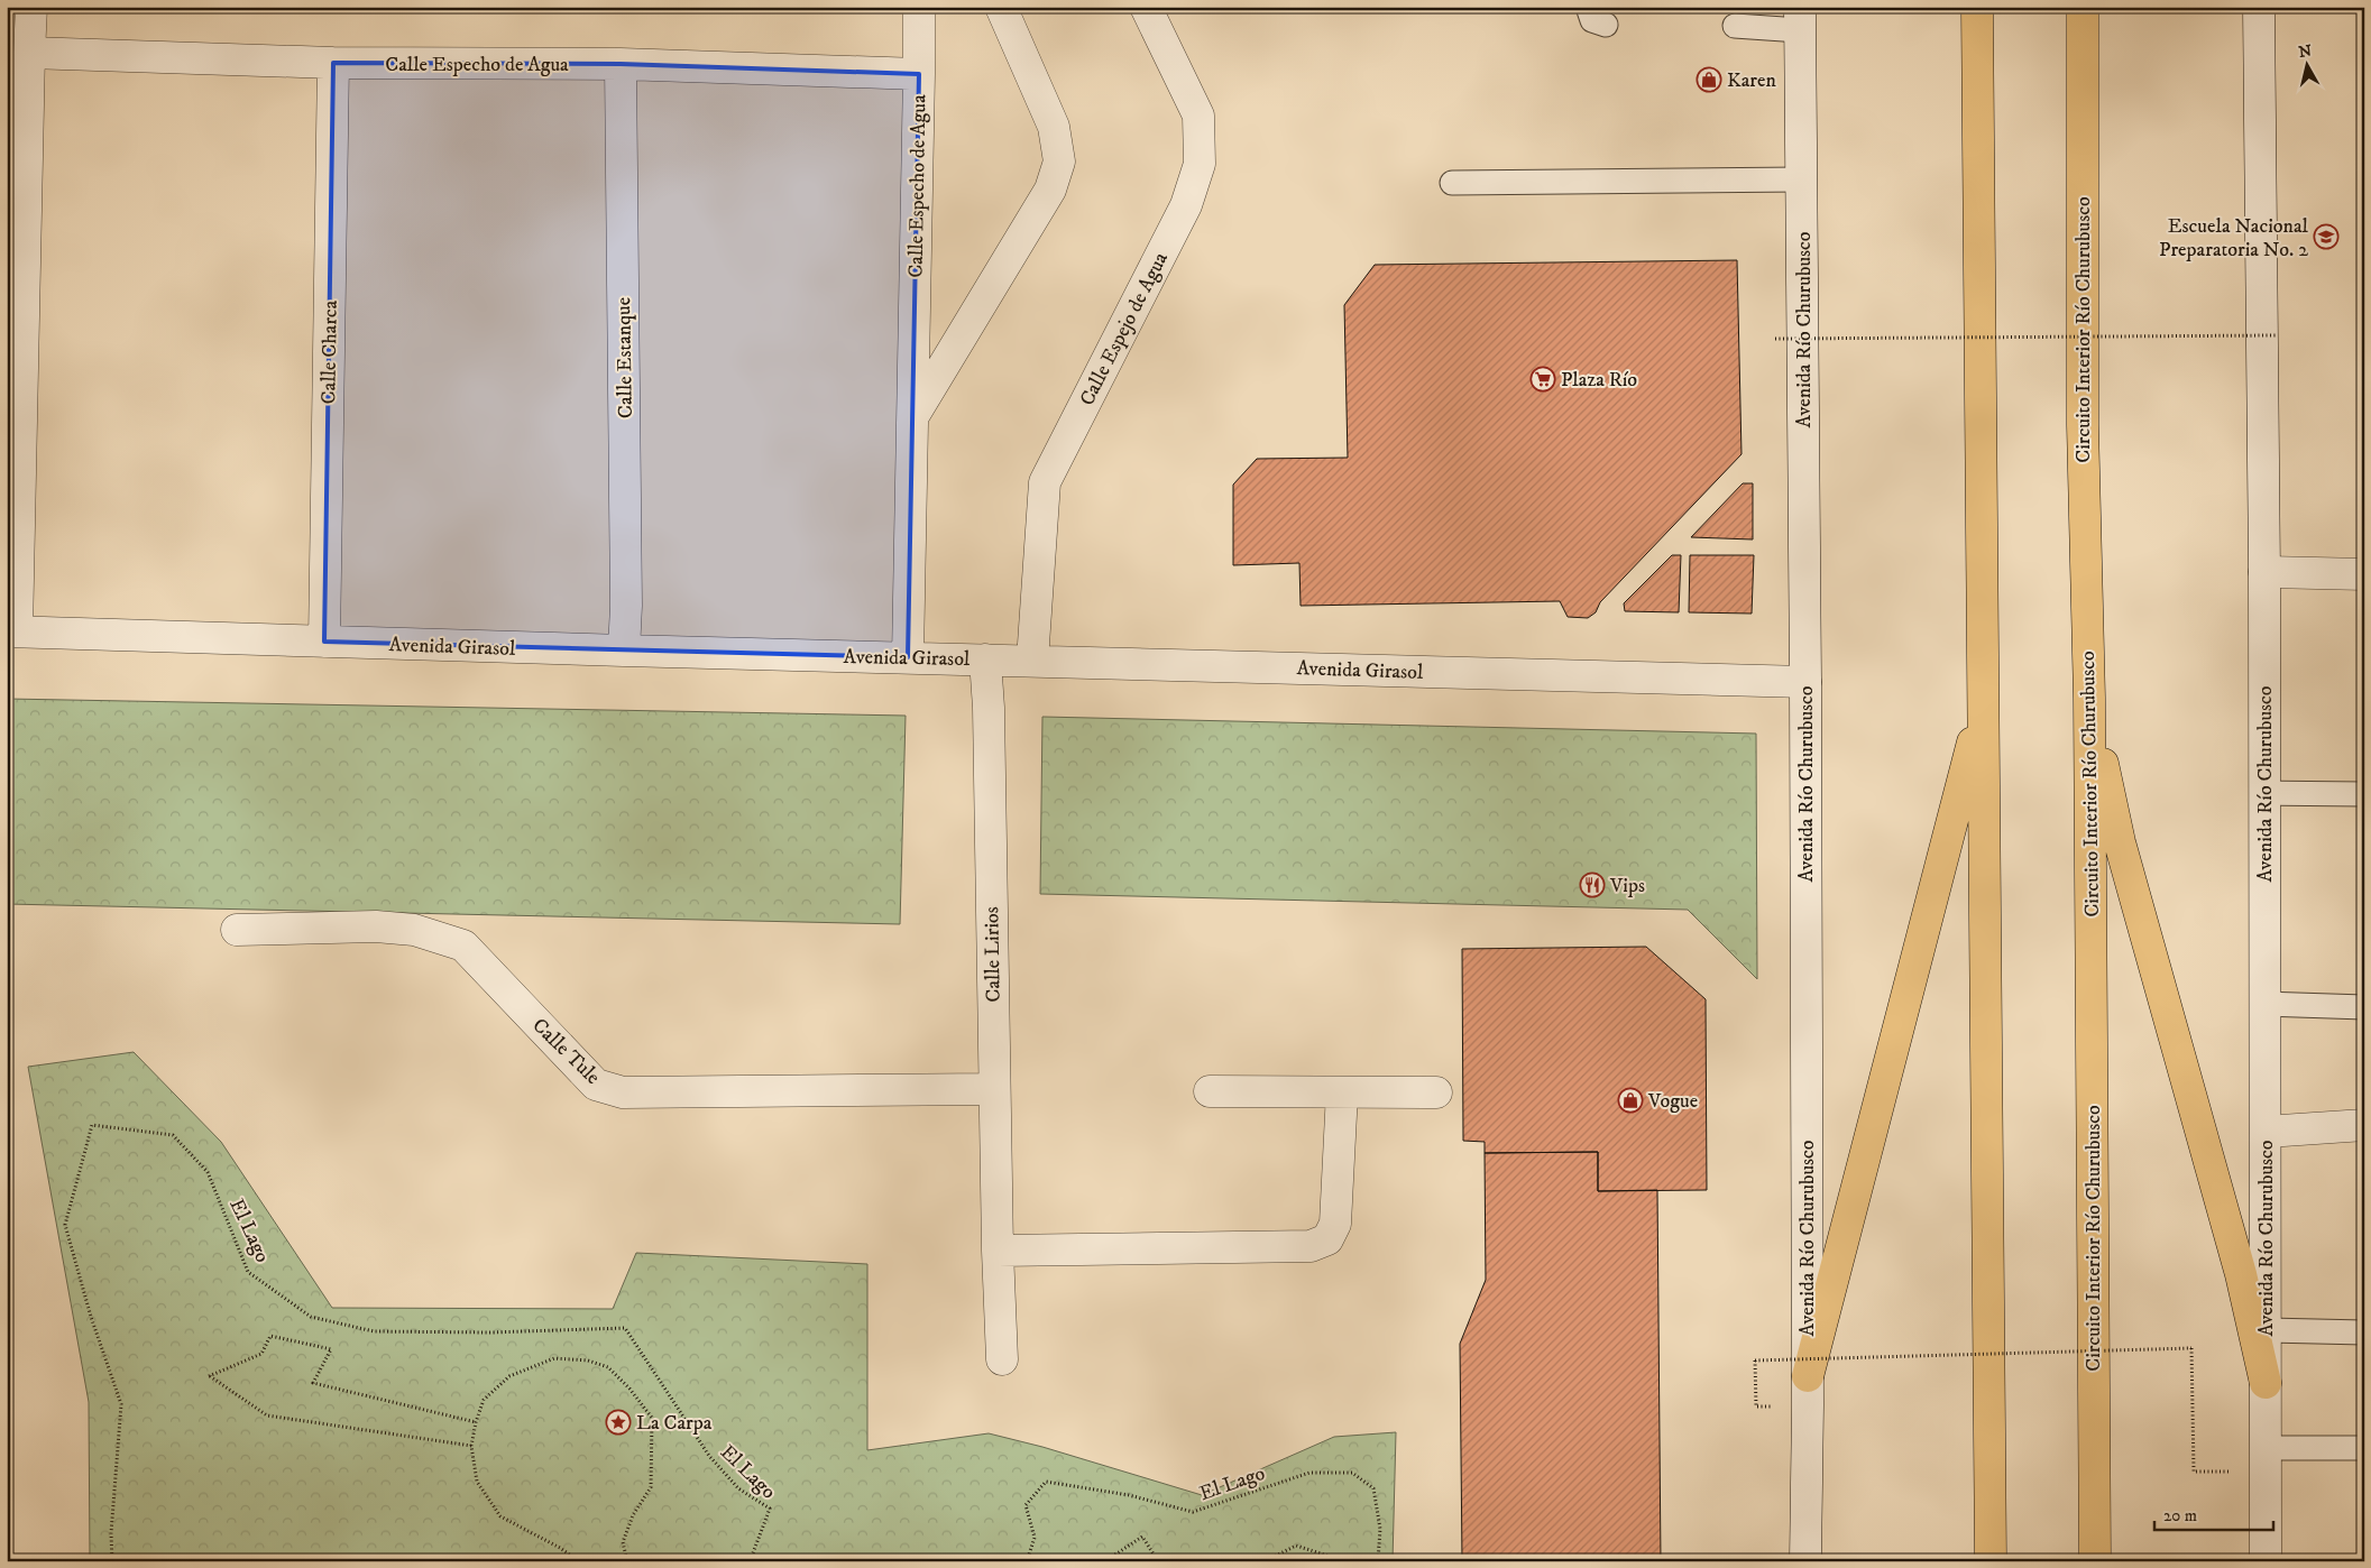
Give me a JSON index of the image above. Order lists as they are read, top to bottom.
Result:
{
  "streets": {
    "highway": ["Circuito Interior Río Churubusco"],
    "street": [
      "Calle Especho de Agua",
      "Calle Espejo de Agua",
      "Avenida Río Churubusco",
      "Calle Charca",
      "Calle Estanque",
      "Avenida Girasol",
      "Calle Lirios",
      "Calle Tule"
    ],
    "path": ["El Lago"]
  },
  "crossings": [
    ["Calle Especho de Agua", "Calle Charca"],
    ["Calle Especho de Agua", "Calle Estanque"],
    ["Calle Especho de Agua", "Avenida Girasol"],
    ["Calle Espejo de Agua", "Avenida Girasol"],
    ["Avenida Río Churubusco", "Avenida Girasol"],
    ["Calle Charca", "Avenida Girasol"],
    ["Calle Estanque", "Avenida Girasol"],
    ["Avenida Girasol", "Calle Lirios"],
    ["Calle Lirios", "Calle Tule"]
  ],
  "places": {
    "shop": ["Karen", "Vogue"],
    "school or university": ["Escuela Nacional Preparatoria No. 2"],
    "supermarket": ["Plaza Río"],
    "restaurant": ["Vips"],
    "place": ["La Carpa"]
  },
  "scale_bar": "20 m",
  "north": "top"
}
